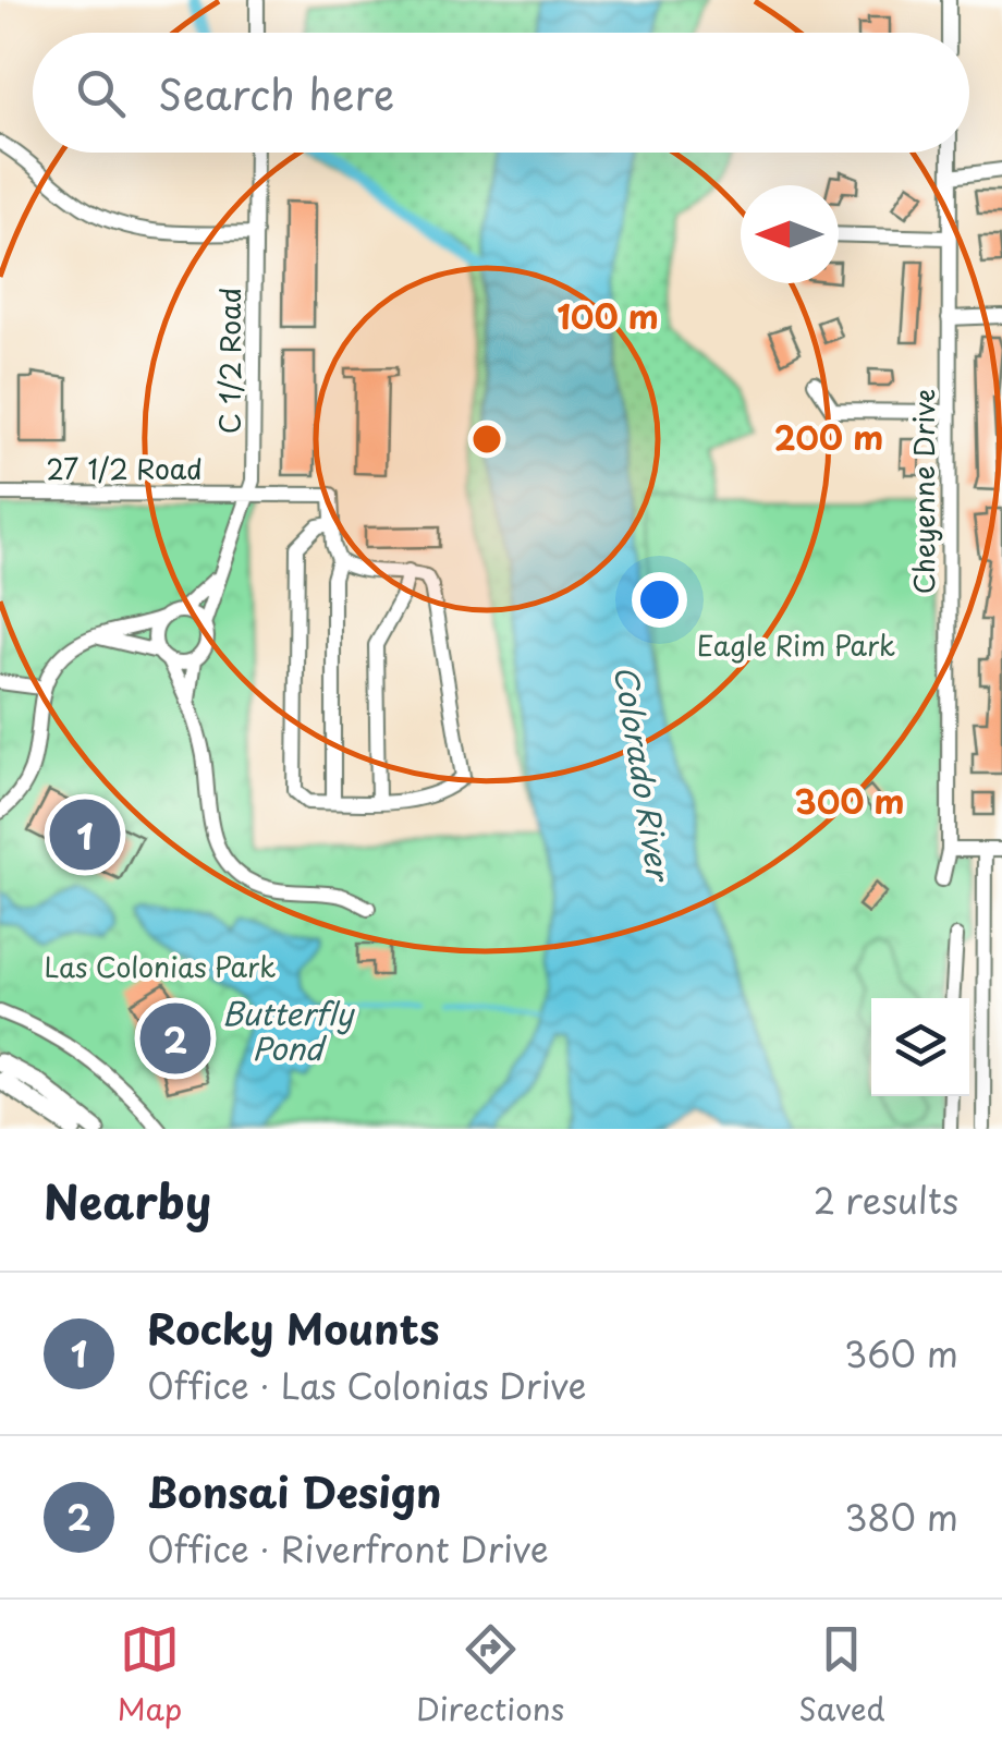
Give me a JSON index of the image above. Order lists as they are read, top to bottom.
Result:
{
  "streets": {
    "street": ["C 1/2 Road", "27 1/2 Road", "Cheyenne Drive"]
  },
  "crossings": [
    ["C 1/2 Road", "27 1/2 Road"]
  ],
  "water": ["Colorado River", "Butterfly Pond"],
  "parks": ["Eagle Rim Park", "Las Colonias Park"],
  "north": "left",
  "page": {
    "search": "Search here",
    "pins": ["1", "2"],
    "heading": ["Nearby", "2 results"],
    "list": [
      {
        "mark": "1",
        "name": "Rocky Mounts",
        "note": "Office · Las Colonias Drive",
        "value": "360 m"
      },
      {
        "mark": "2",
        "name": "Bonsai Design",
        "note": "Office · Riverfront Drive",
        "value": "380 m"
      }
    ],
    "nav": ["Map", "Directions", "Saved"]
  },
  "rings": ["100 m", "200 m", "300 m"]
}
